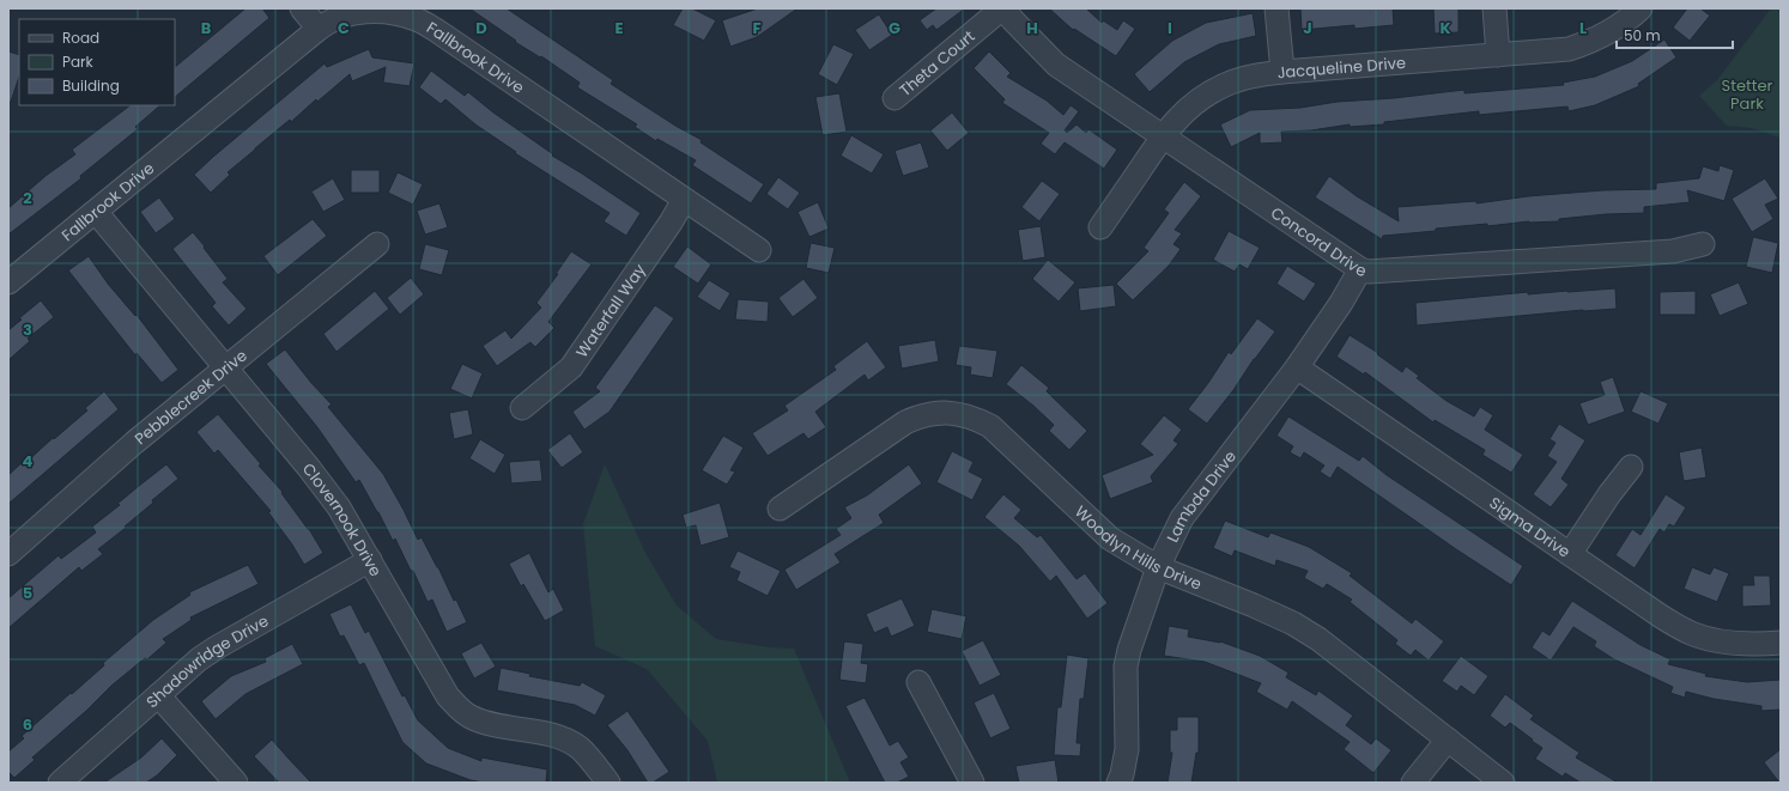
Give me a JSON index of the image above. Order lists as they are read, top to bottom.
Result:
{
  "streets": {
    "street": [
      "Fallbrook Drive",
      "Theta Court",
      "Jacqueline Drive",
      "Concord Drive",
      "Waterfall Way",
      "Pebblecreek Drive",
      "Lambda Drive",
      "Clovernook Drive",
      "Sigma Drive",
      "Woodlyn Hills Drive",
      "Shadowridge Drive"
    ]
  },
  "crossings": [
    ["Fallbrook Drive", "Waterfall Way"],
    ["Fallbrook Drive", "Clovernook Drive"],
    ["Theta Court", "Concord Drive"],
    ["Jacqueline Drive", "Concord Drive"],
    ["Concord Drive", "Lambda Drive"],
    ["Pebblecreek Drive", "Clovernook Drive"],
    ["Lambda Drive", "Sigma Drive"],
    ["Lambda Drive", "Woodlyn Hills Drive"],
    ["Clovernook Drive", "Shadowridge Drive"]
  ],
  "parks": ["Stetter Park"],
  "legend": ["Road", "Park", "Building"],
  "scale_bar": "50 m",
  "grid": {
    "columns": [
      "B",
      "C",
      "D",
      "E",
      "F",
      "G",
      "H",
      "I",
      "J",
      "K",
      "L"
    ],
    "rows": [
      "2",
      "3",
      "4",
      "5",
      "6"
    ]
  }
}
